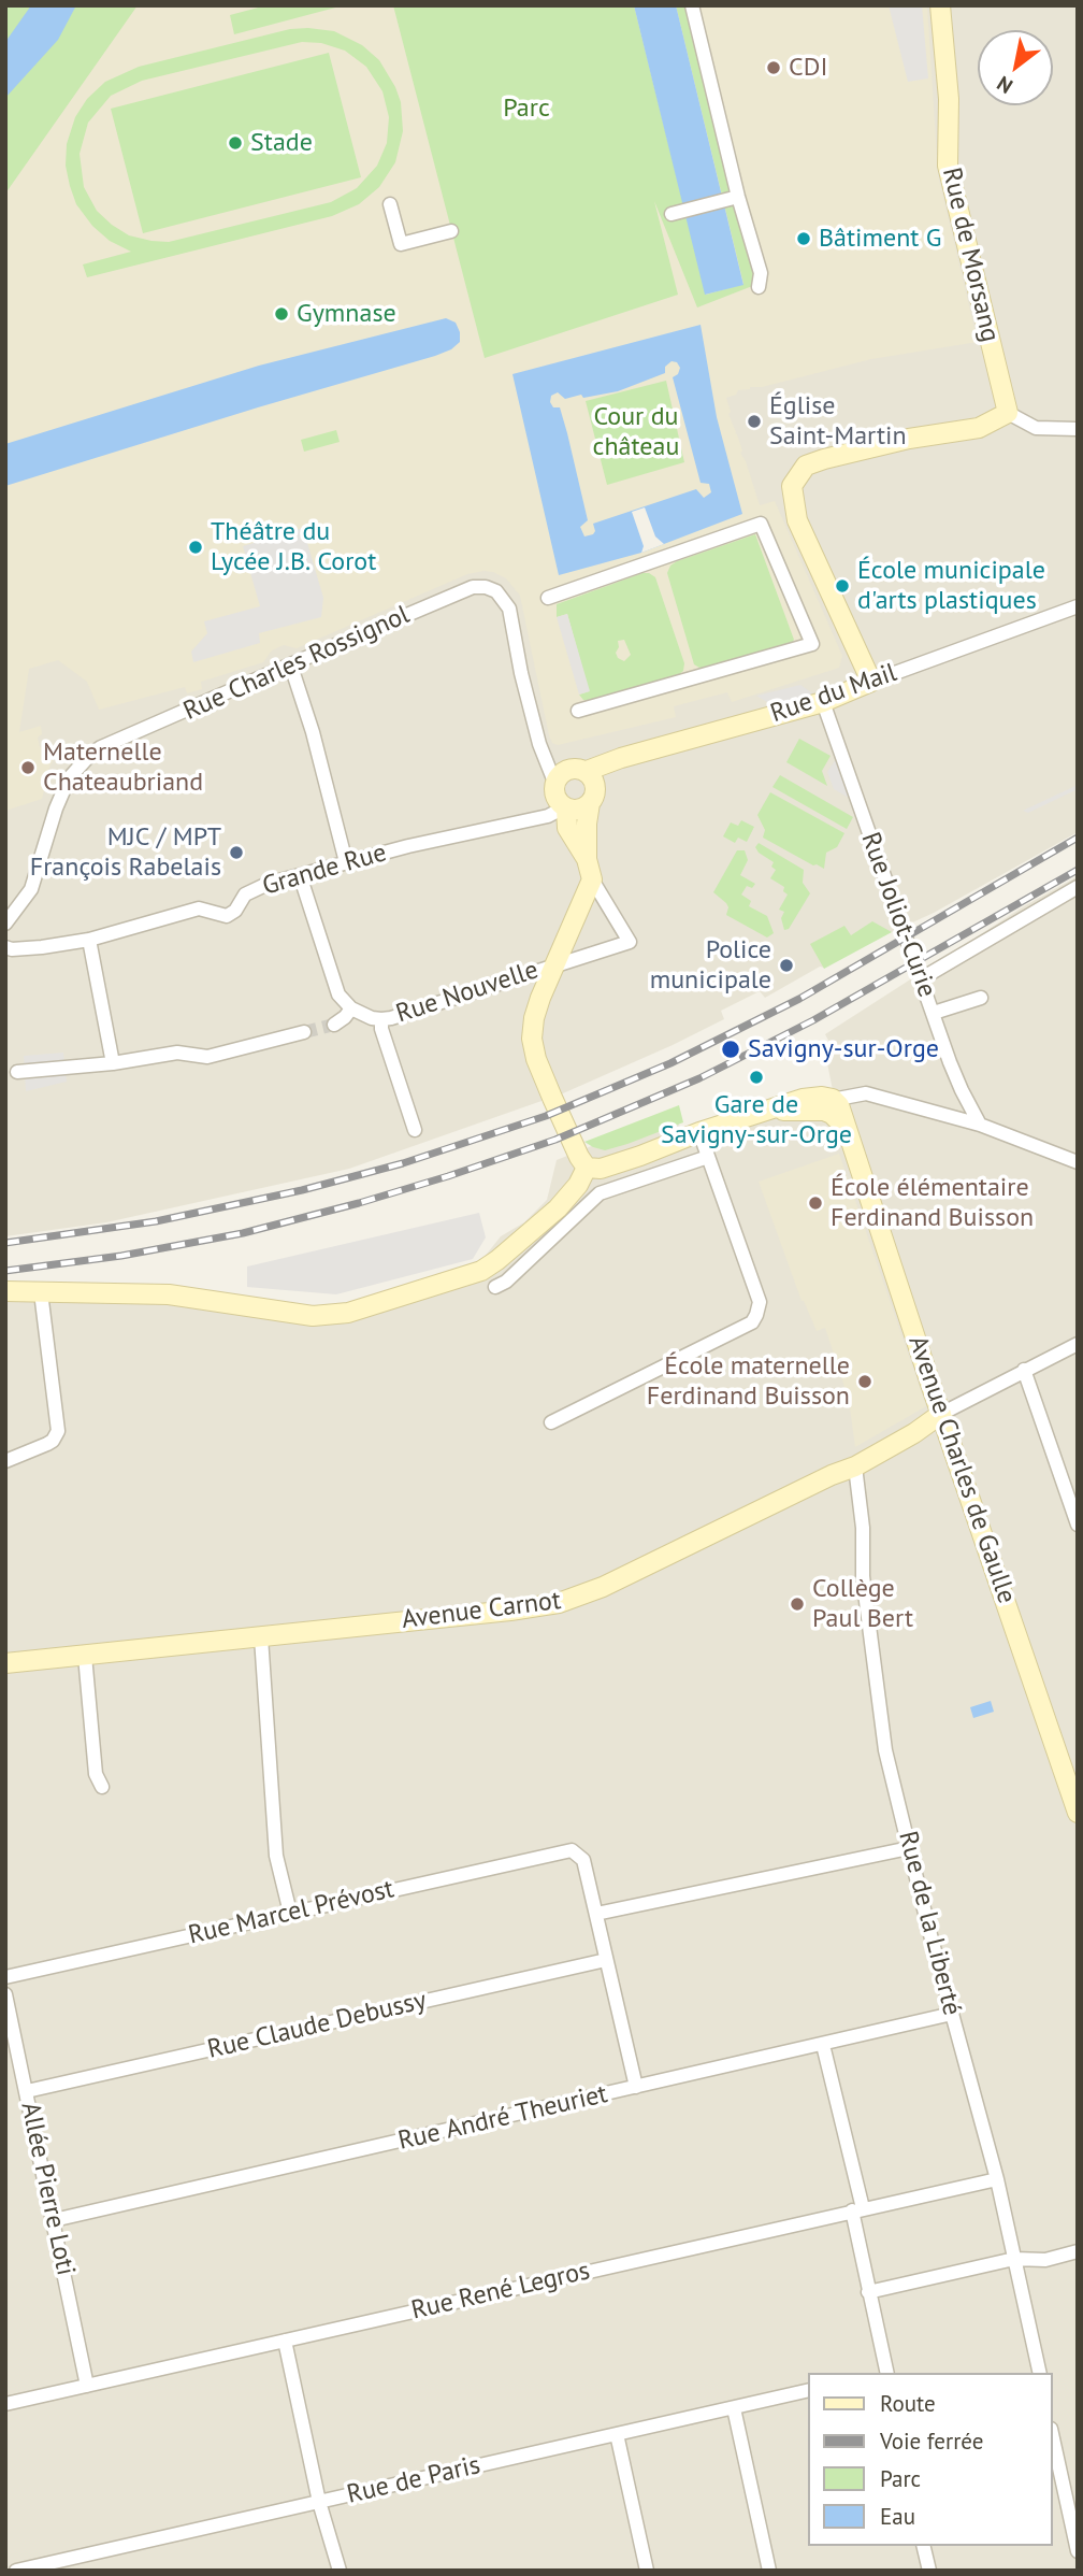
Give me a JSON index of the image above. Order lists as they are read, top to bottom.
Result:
{
  "streets": {
    "street": [
      "Rue de Morsang",
      "Rue Charles Rossignol",
      "Rue du Mail",
      "Grande Rue",
      "Rue Joliot-Curie",
      "Rue Nouvelle",
      "Avenue Charles de Gaulle",
      "Avenue Carnot",
      "Rue Marcel Prévost",
      "Rue de la Liberté",
      "Rue Claude Debussy",
      "Rue André Theuriet",
      "Allée Pierre Loti",
      "Rue René Legros",
      "Rue de Paris"
    ]
  },
  "crossings": [
    ["Rue Charles Rossignol", "Rue du Mail"],
    ["Rue Charles Rossignol", "Grande Rue"],
    ["Rue Charles Rossignol", "Rue Nouvelle"],
    ["Rue du Mail", "Grande Rue"],
    ["Rue du Mail", "Rue Joliot-Curie"],
    ["Avenue Charles de Gaulle", "Avenue Carnot"],
    ["Avenue Carnot", "Rue de la Liberté"],
    ["Rue de la Liberté", "Rue André Theuriet"],
    ["Rue de la Liberté", "Rue René Legros"],
    ["Rue Claude Debussy", "Allée Pierre Loti"],
    ["Rue André Theuriet", "Allée Pierre Loti"],
    ["Allée Pierre Loti", "Rue René Legros"]
  ],
  "parks": ["Parc", "Cour du château"],
  "places": [
    "CDI",
    "Stade",
    "Bâtiment G",
    "Gymnase",
    "Église Saint-Martin",
    "Théâtre du Lycée J.B. Corot",
    "École municipale d'arts plastiques",
    "Maternelle Chateaubriand",
    "MJC / MPT François Rabelais",
    "Police municipale",
    "Savigny-sur-Orge",
    "Gare de Savigny-sur-Orge",
    "École élémentaire Ferdinand Buisson",
    "École maternelle Ferdinand Buisson",
    "Collège Paul Bert"
  ],
  "legend": [
    "Route",
    "Voie ferrée",
    "Parc",
    "Eau"
  ],
  "north": "bottom left"
}
